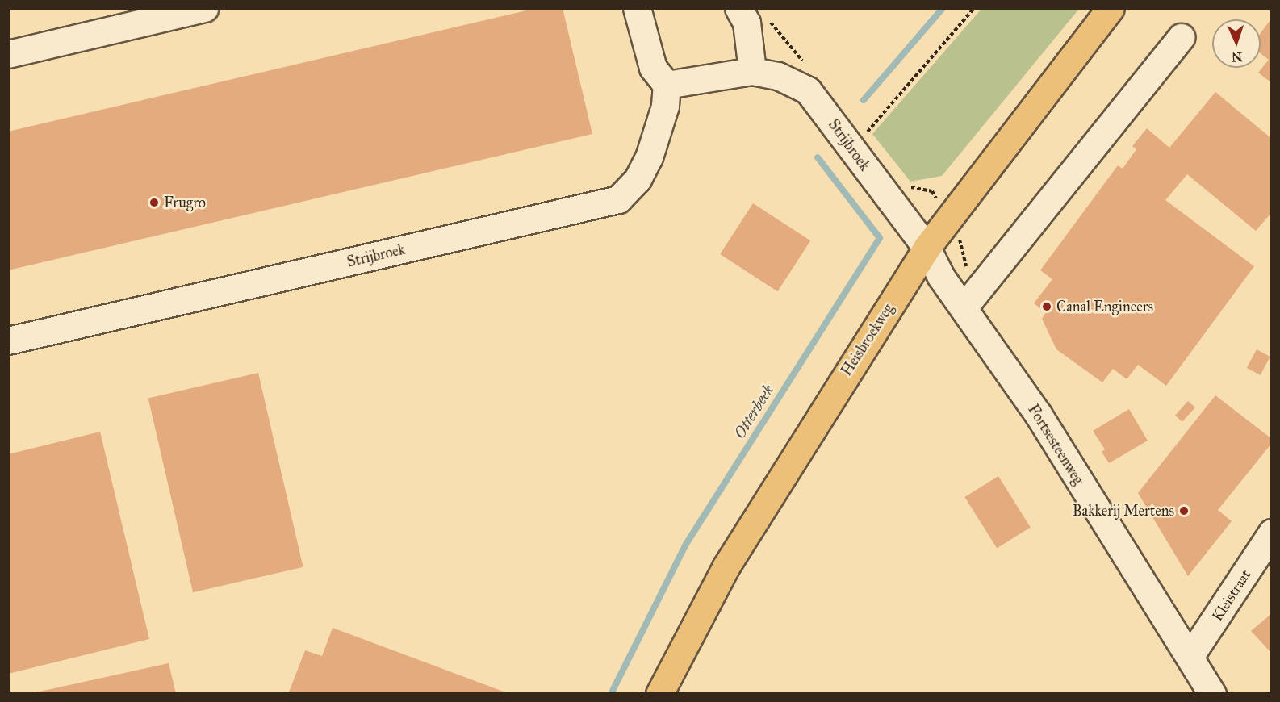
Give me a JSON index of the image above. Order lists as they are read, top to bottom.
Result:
{
  "streets": {
    "main road": ["Heisbroekweg"],
    "street": ["Strijbroek", "Fortsesteenweg", "Kleistraat"]
  },
  "crossings": [
    ["Strijbroek", "Heisbroekweg"],
    ["Strijbroek", "Fortsesteenweg"],
    ["Heisbroekweg", "Fortsesteenweg"],
    ["Fortsesteenweg", "Kleistraat"]
  ],
  "water": ["Otterbeek"],
  "places": ["Frugro", "Canal Engineers", "Bakkerij Mertens"],
  "north": "bottom"
}
